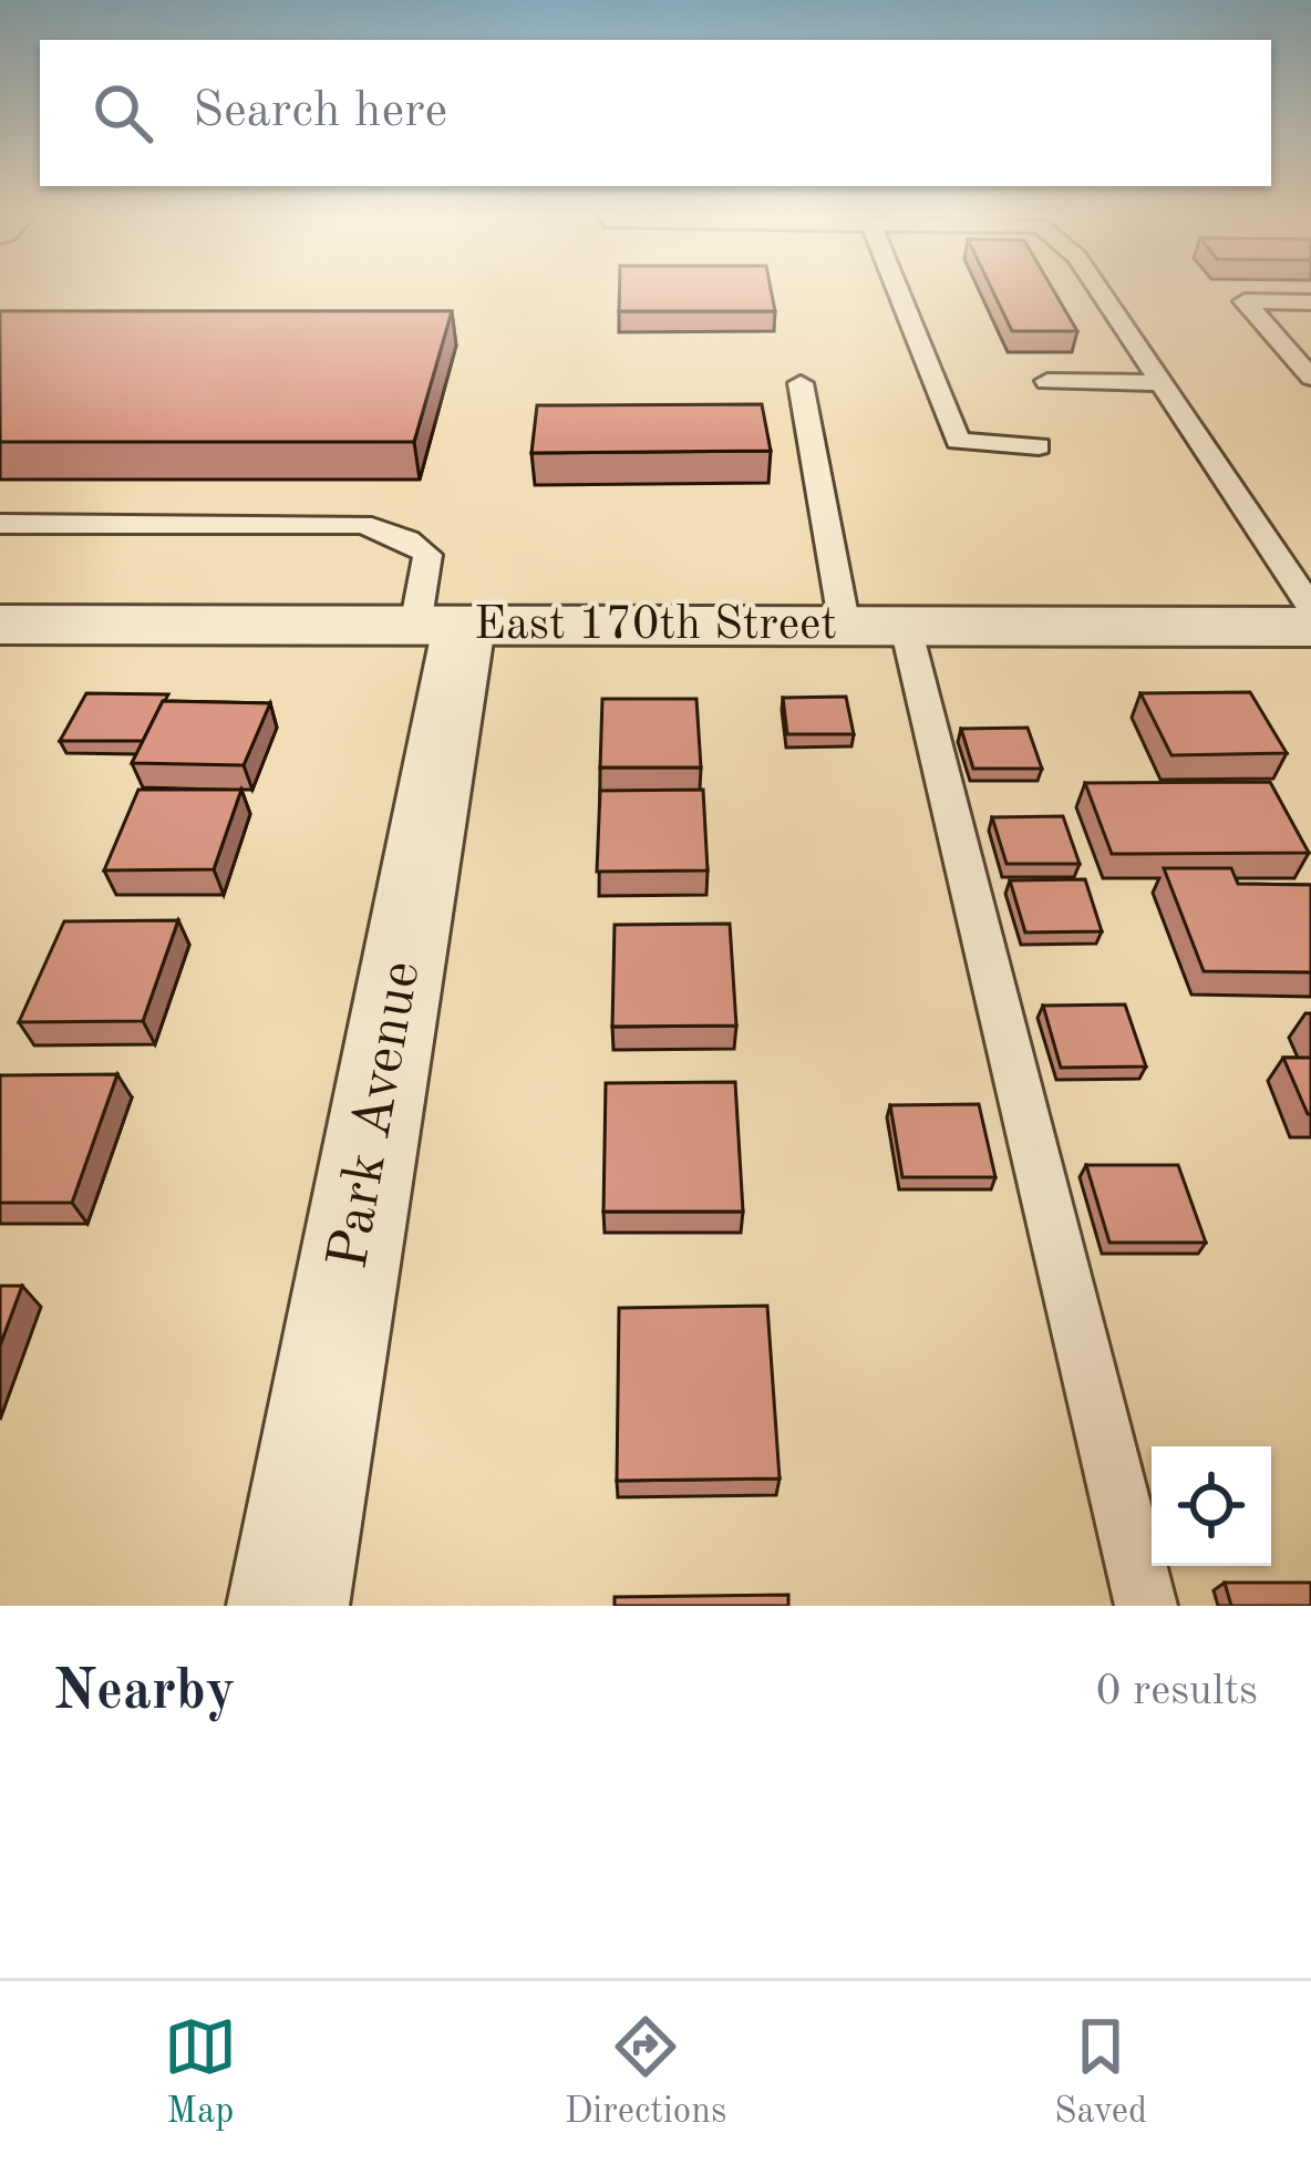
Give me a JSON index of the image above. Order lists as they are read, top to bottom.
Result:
{
  "streets": {
    "street": ["East 170th Street", "Park Avenue"]
  },
  "crossings": [
    ["East 170th Street", "Park Avenue"]
  ],
  "page": {
    "search": "Search here",
    "heading": ["Nearby", "0 results"],
    "nav": ["Map", "Directions", "Saved"]
  }
}
